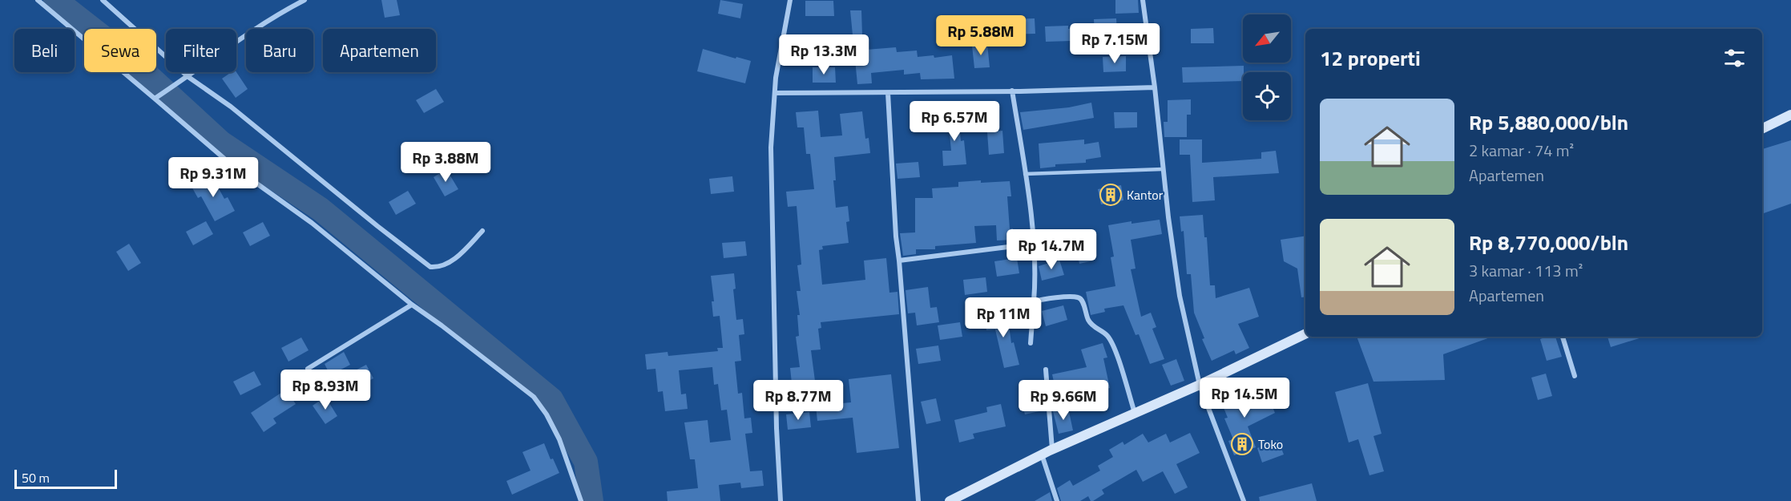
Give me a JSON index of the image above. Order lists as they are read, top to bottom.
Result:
{
  "places": {
    "building": ["Kantor", "Toko"]
  },
  "scale_bar": "50 m",
  "north": "bottom left",
  "page": {
    "price": [
      "Rp 5.88M",
      "Rp 7.15M",
      "Rp 13.3M",
      "Rp 6.57M",
      "Rp 3.88M",
      "Rp 9.31M",
      "Rp 14.7M",
      "Rp 11M",
      "Rp 8.93M",
      "Rp 14.5M",
      "Rp 8.77M",
      "Rp 9.66M"
    ],
    "chip": [
      "Beli",
      "Sewa",
      "Filter",
      "Baru",
      "Apartemen"
    ],
    "heading": "12 properti",
    "list": [
      {
        "name": "Rp 5,880,000/bln",
        "note": "2 kamar · 74 m² · Apartemen"
      },
      {
        "name": "Rp 8,770,000/bln",
        "note": "3 kamar · 113 m² · Apartemen"
      }
    ],
    "scale": "50 m"
  }
}
